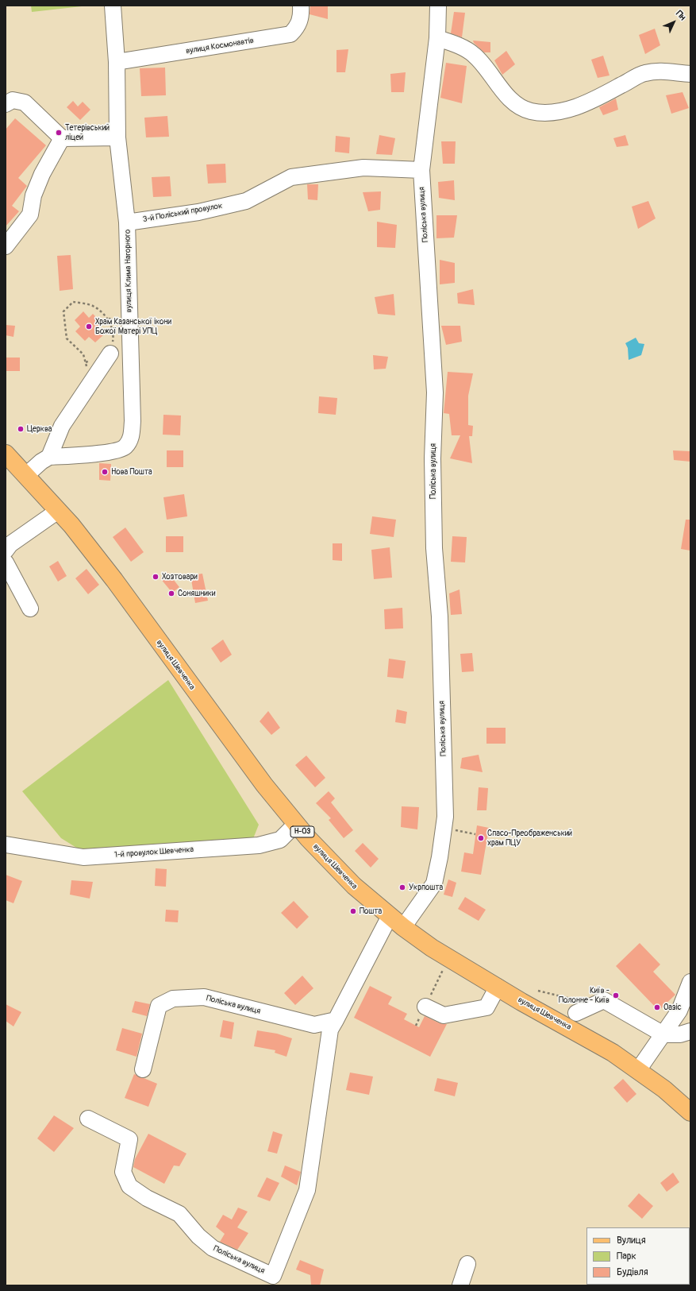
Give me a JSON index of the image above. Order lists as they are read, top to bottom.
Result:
{
  "streets": {
    "main road": ["вулиця Шевченка", "Н-03"],
    "street": [
      "вулиця Космонавтів",
      "3-й Поліський провулок",
      "Поліська вулиця",
      "вулиця Клима Нагорного",
      "1-й провулок Шевченка"
    ]
  },
  "crossings": [
    ["вулиця Космонавтів", "вулиця Клима Нагорного"],
    ["3-й Поліський провулок", "Поліська вулиця"],
    ["3-й Поліський провулок", "вулиця Клима Нагорного"],
    ["Поліська вулиця", "вулиця Шевченка"],
    ["вулиця Шевченка", "1-й провулок Шевченка"]
  ],
  "places": [
    "Тетерівський ліцей",
    "Храм Казанської ікони Божої Матері УПЦ",
    "Церква",
    "Нова Пошта",
    "Хозтовари",
    "Соняшники",
    "Спасо-Преображенський храм ПЦУ",
    "Укрпошта",
    "Пошта",
    "Київ - Полонне - Київ",
    "Оазіс"
  ],
  "legend": ["Вулиця", "Парк", "Будівля"],
  "north": "top right"
}
